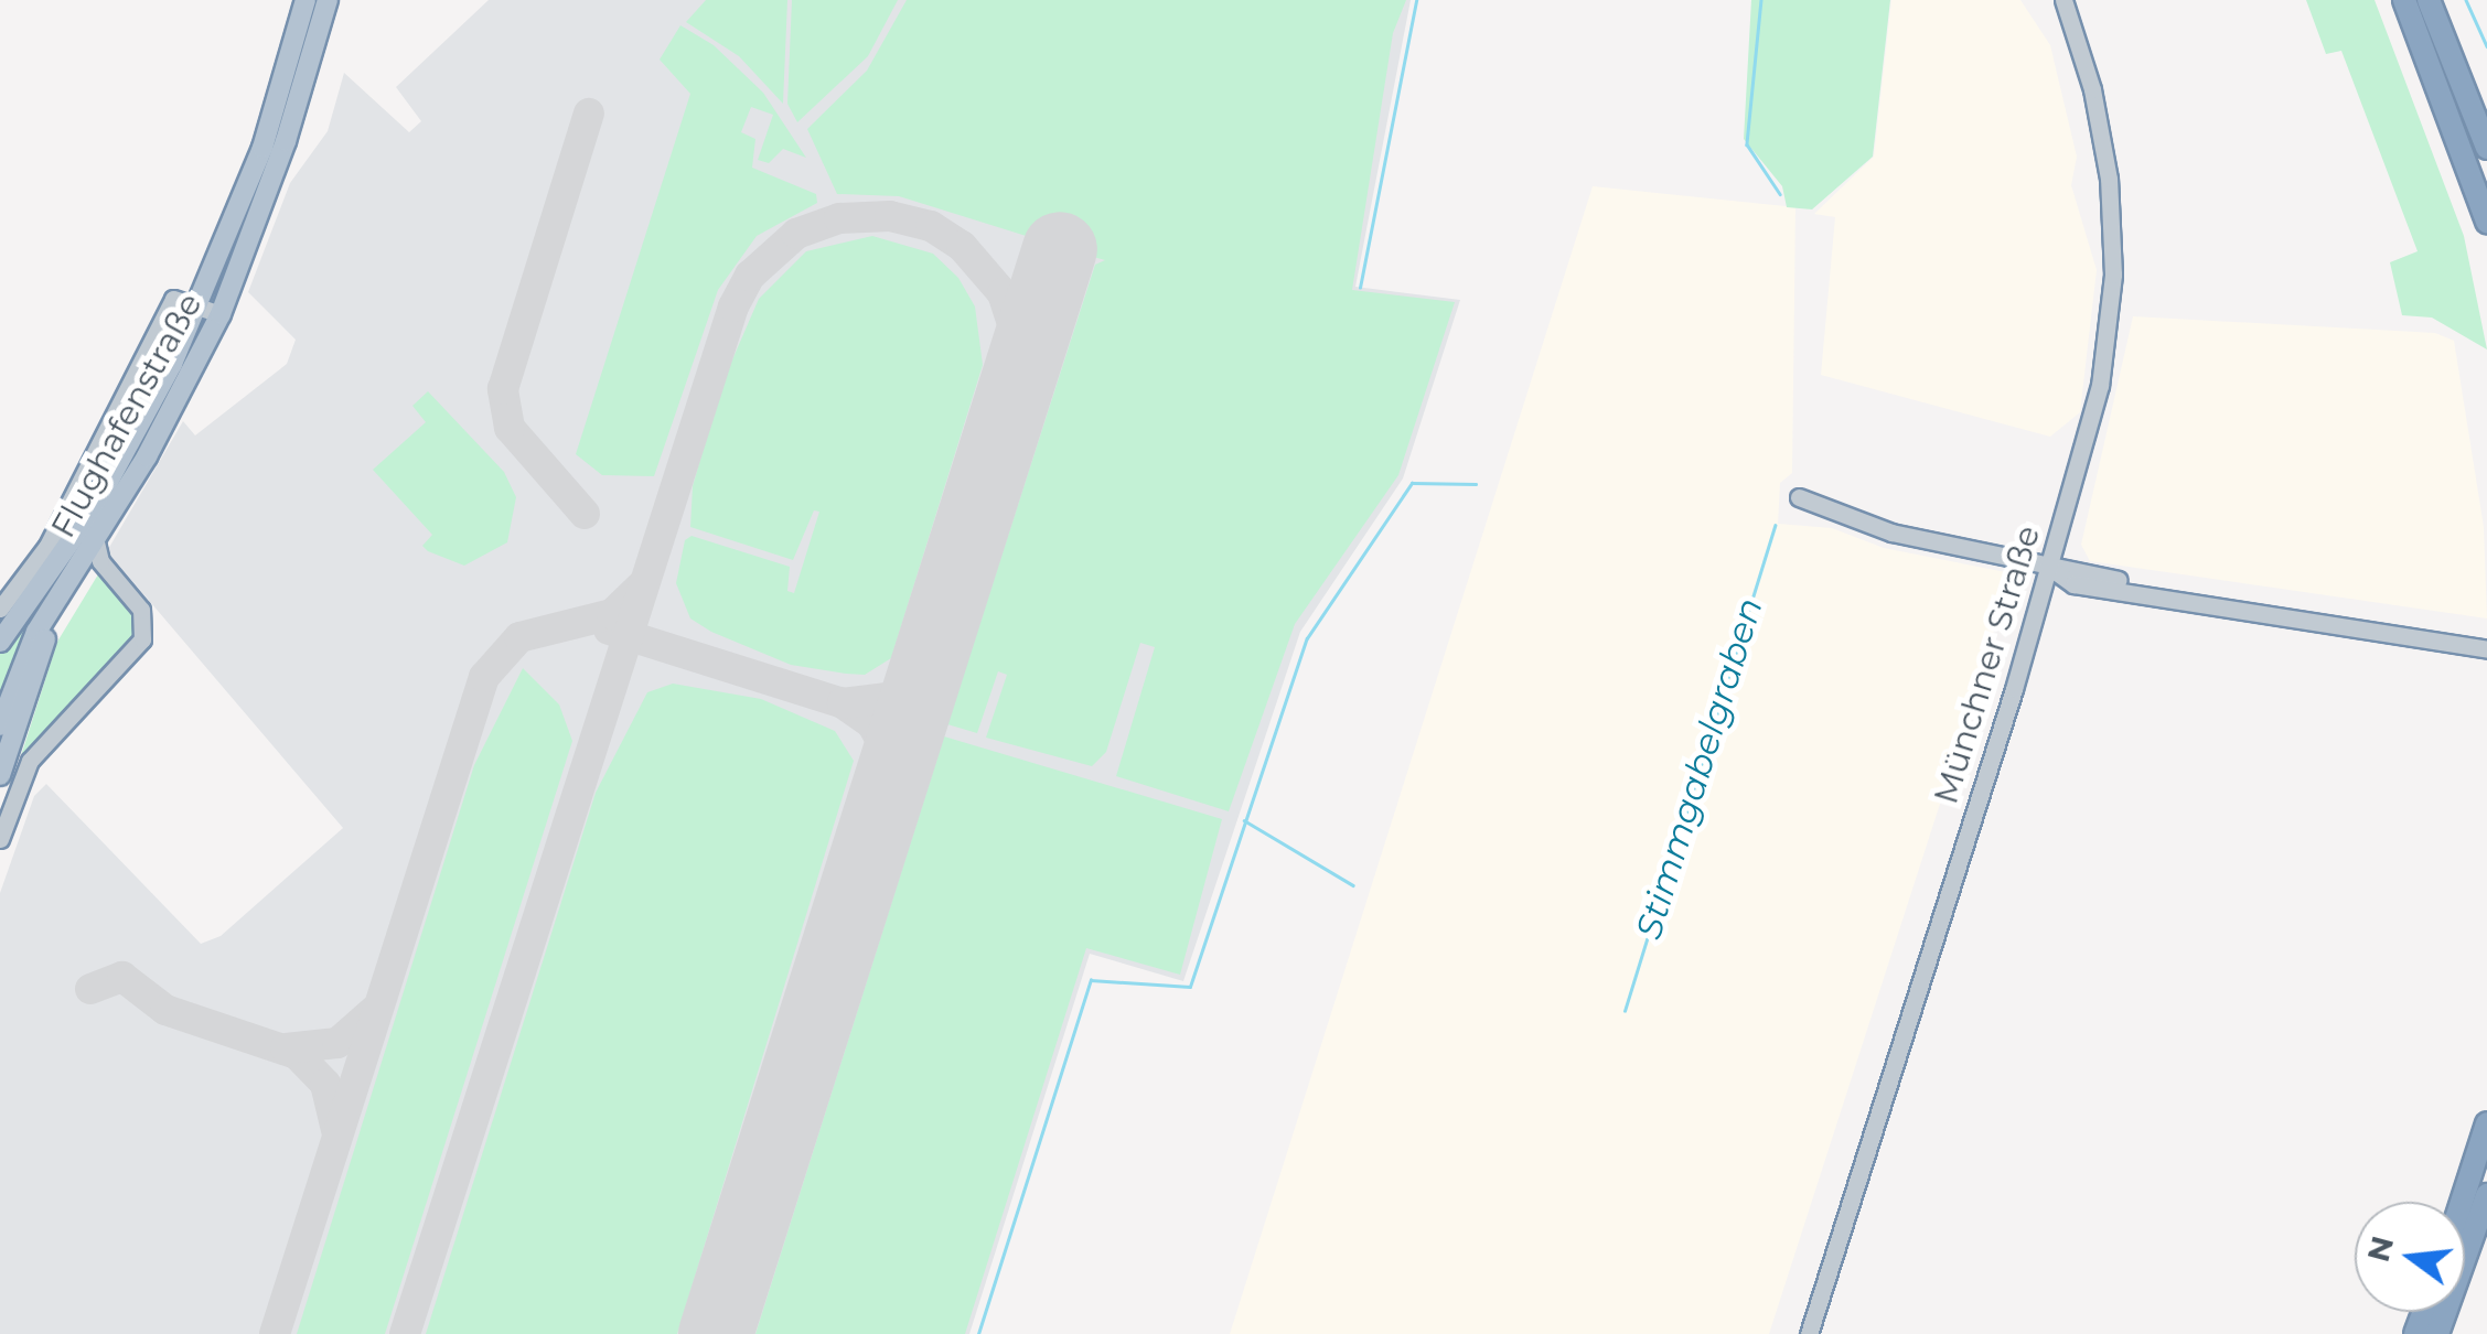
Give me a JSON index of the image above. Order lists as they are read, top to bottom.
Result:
{
  "streets": {
    "main road": ["Flughafenstraße"],
    "street": ["Münchner Straße"]
  },
  "water": ["Stimmgabelgraben"],
  "north": "left"
}
